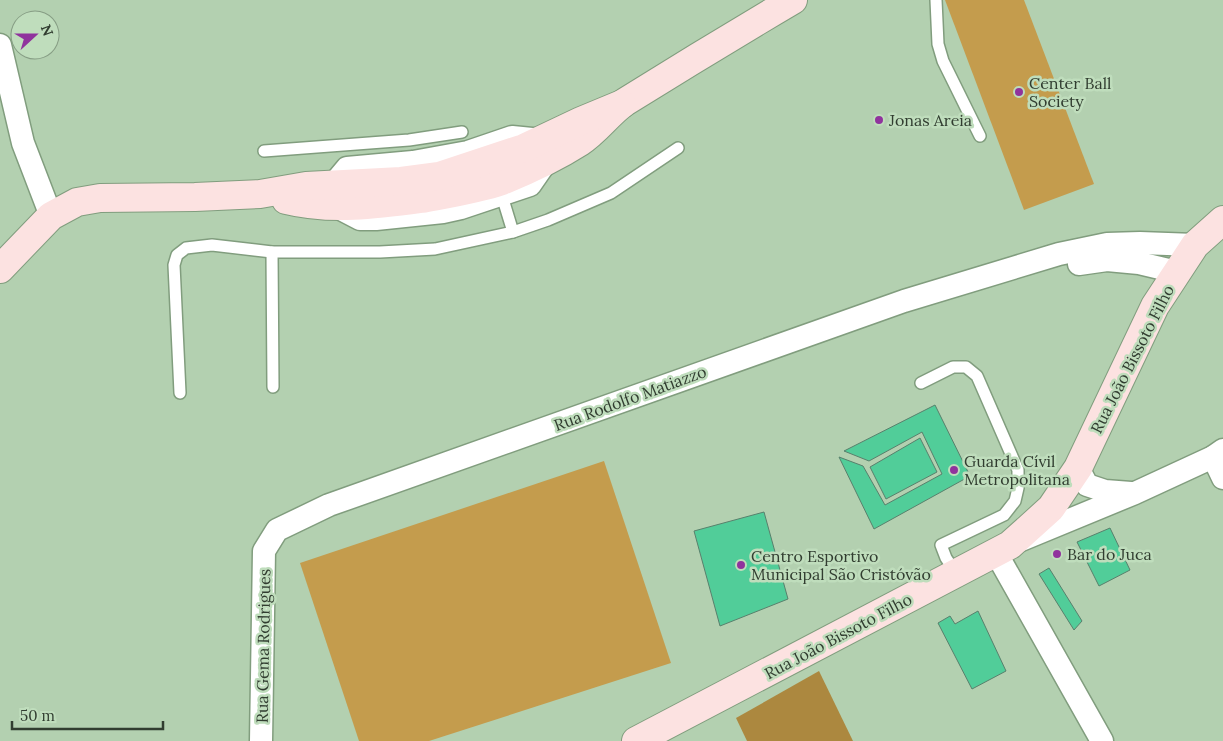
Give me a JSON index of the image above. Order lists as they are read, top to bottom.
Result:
{
  "streets": {
    "main road": ["Rua João Bissoto Filho"],
    "street": ["Rua Rodolfo Matiazzo", "Rua Gema Rodrigues"]
  },
  "crossings": [
    ["Rua João Bissoto Filho", "Rua Rodolfo Matiazzo"],
    ["Rua Rodolfo Matiazzo", "Rua Gema Rodrigues"]
  ],
  "places": [
    "Center Ball Society",
    "Jonas Areia",
    "Guarda Cívil Metropolitana",
    "Bar do Juca",
    "Centro Esportivo Municipal São Cristóvão"
  ],
  "scale_bar": "50 m",
  "north": "right"
}
